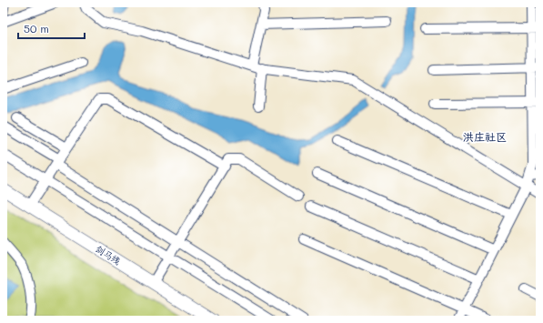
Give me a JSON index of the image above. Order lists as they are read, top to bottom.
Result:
{
  "streets": {
    "main road": ["剑马线"]
  },
  "districts": ["洪庄社区"],
  "scale_bar": "50 m"
}
